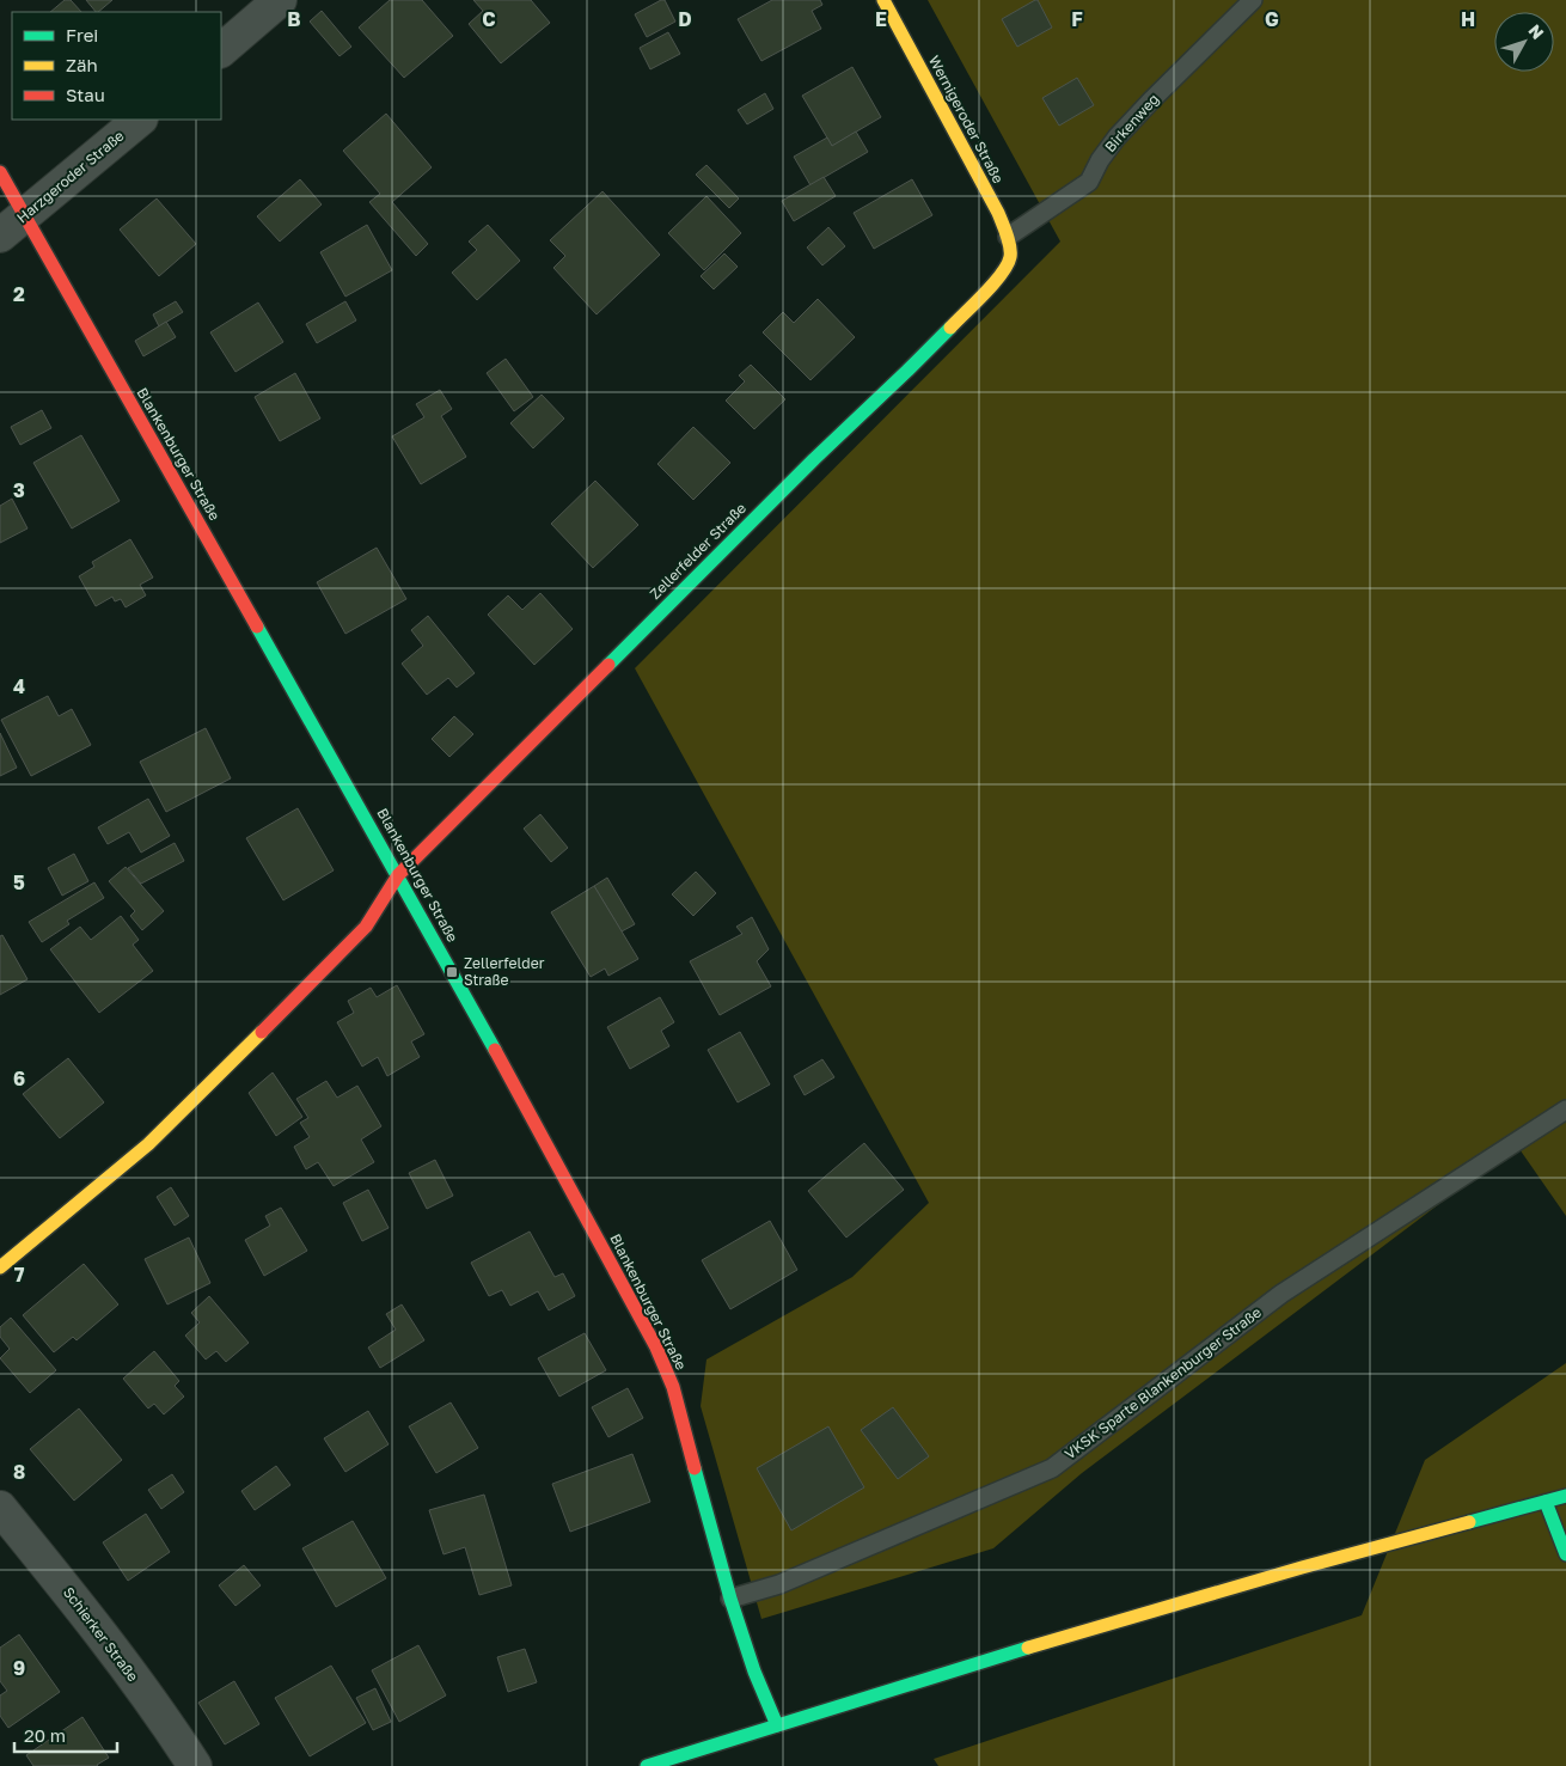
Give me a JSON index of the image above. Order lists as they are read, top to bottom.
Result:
{
  "streets": {
    "street": [
      "Wernigeroder Straße",
      "Harzgeroder Straße",
      "Blankenburger Straße",
      "Zellerfelder Straße",
      "Schierker Straße"
    ],
    "lane": ["Birkenweg", "VKSK Sparte Blankenburger Straße"]
  },
  "crossings": [
    ["Wernigeroder Straße", "Birkenweg"],
    ["Wernigeroder Straße", "Zellerfelder Straße"],
    ["Harzgeroder Straße", "Blankenburger Straße"],
    ["Blankenburger Straße", "Zellerfelder Straße"],
    ["Blankenburger Straße", "VKSK Sparte Blankenburger Straße"]
  ],
  "places": {
    "transit": ["Zellerfelder Straße"]
  },
  "legend": ["Frei", "Zäh", "Stau"],
  "scale_bar": "20 m",
  "north": "top right",
  "grid": {
    "columns": [
      "B",
      "C",
      "D",
      "E",
      "F",
      "G",
      "H"
    ],
    "rows": [
      "2",
      "3",
      "4",
      "5",
      "6",
      "7",
      "8",
      "9"
    ]
  }
}
